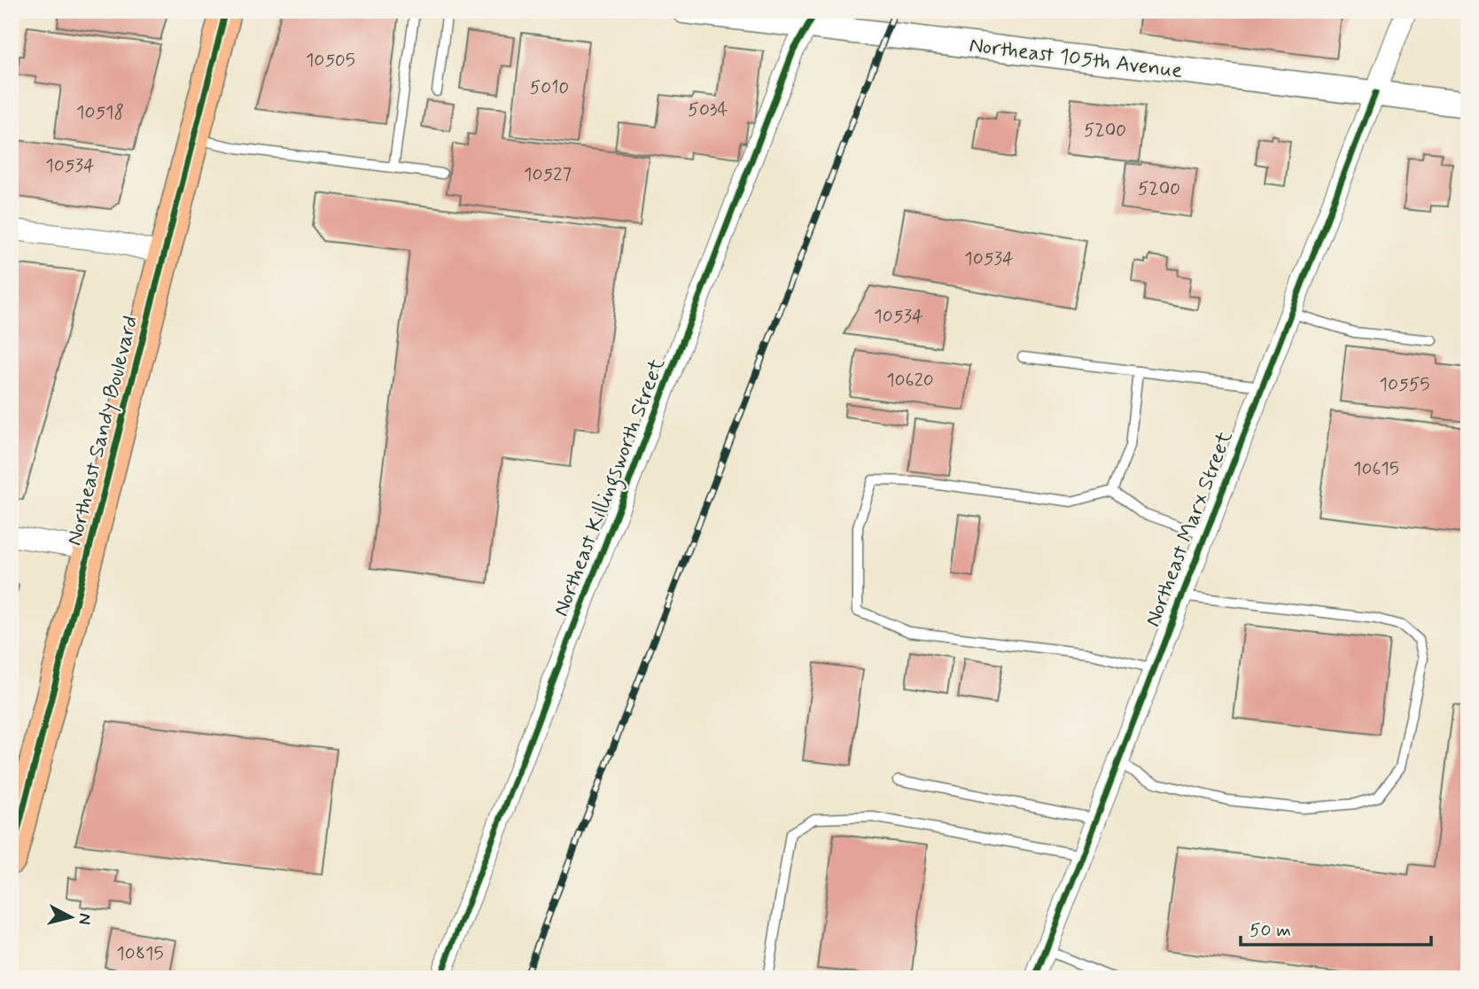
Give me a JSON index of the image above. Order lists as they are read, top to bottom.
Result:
{
  "streets": {
    "main road": ["Northeast Sandy Boulevard"],
    "street": ["Northeast 105th Avenue", "Northeast Killingsworth Street", "Northeast Marx Street"]
  },
  "crossings": [
    ["Northeast 105th Avenue", "Northeast Killingsworth Street"],
    ["Northeast 105th Avenue", "Northeast Marx Street"]
  ],
  "house_numbers": [
    "10505",
    "5010",
    "5034",
    "10518",
    "5200",
    "10534",
    "10527",
    "5200",
    "10534",
    "10534",
    "10620",
    "10555",
    "10615",
    "10815"
  ],
  "scale_bar": "50 m",
  "north": "right"
}
